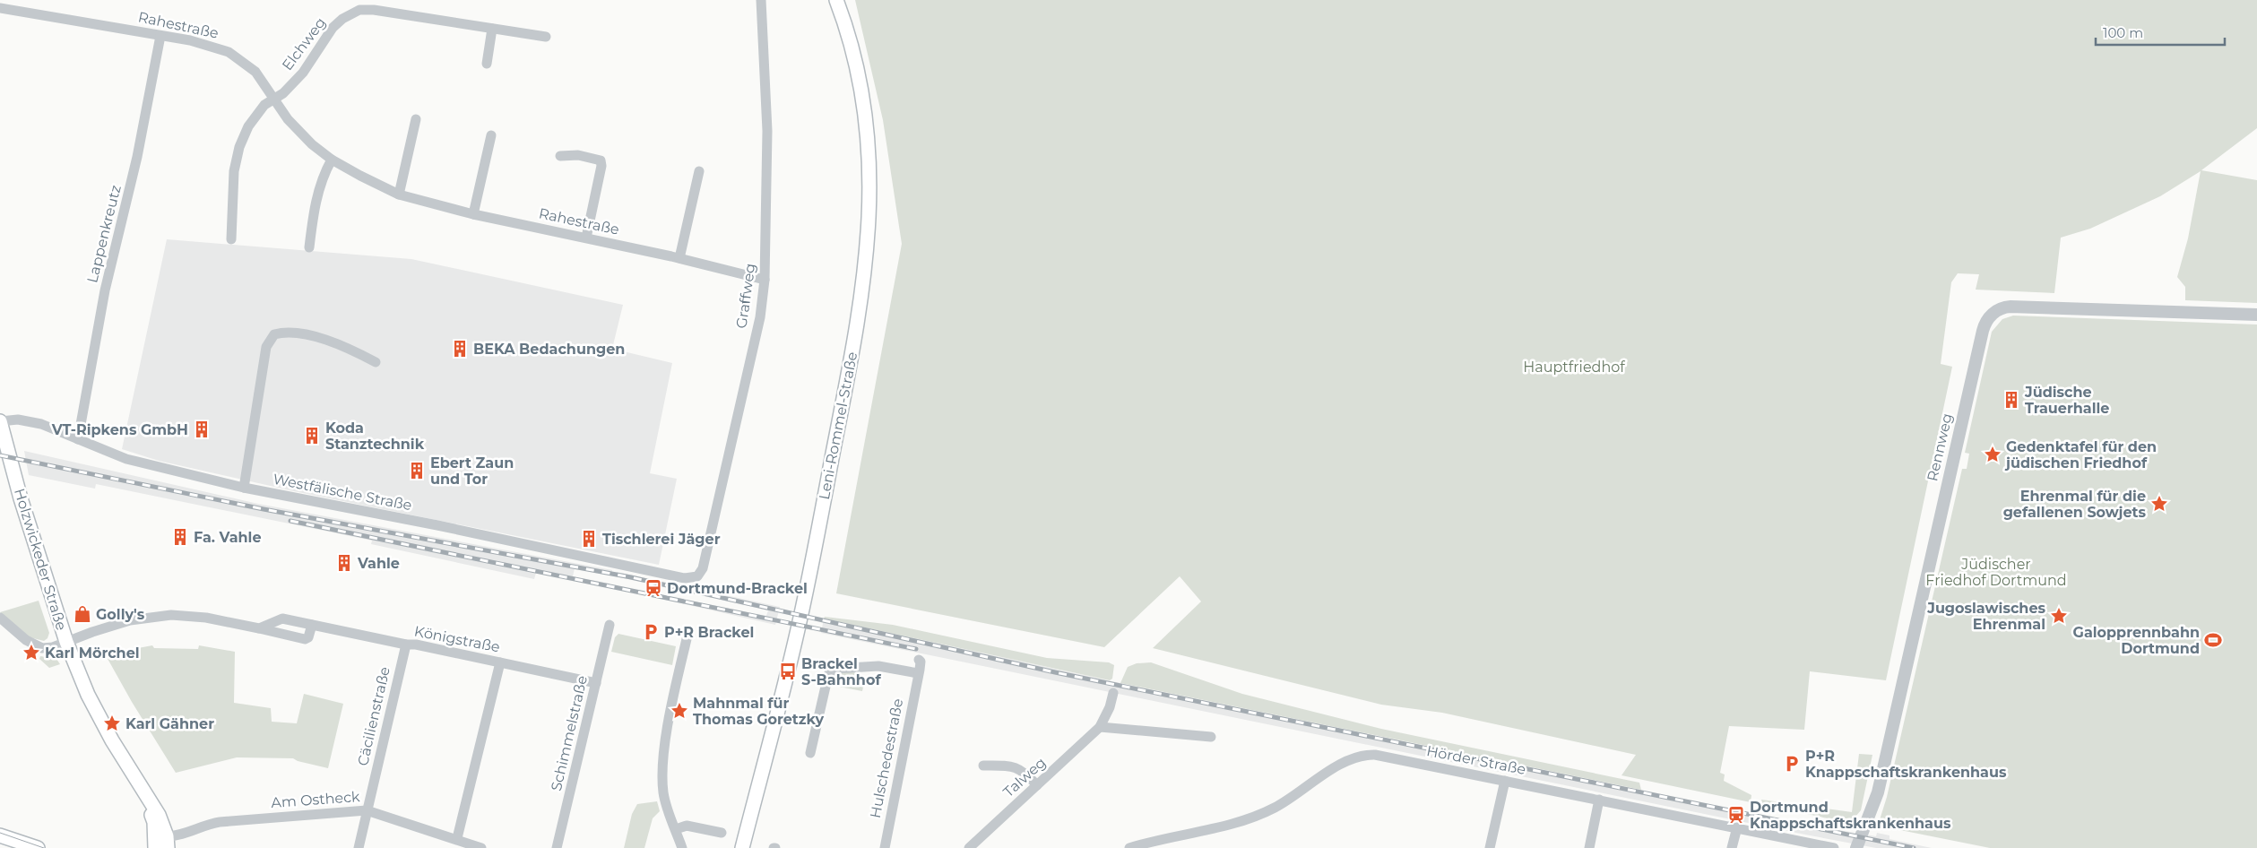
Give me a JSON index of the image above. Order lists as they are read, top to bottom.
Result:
{
  "streets": {
    "main road": ["Leni-Rommel-Straße", "Holzwickeder Straße"],
    "street": [
      "Rahestraße",
      "Elchweg",
      "Lappenkreutz",
      "Graffweg",
      "Rennweg",
      "Westfälische Straße",
      "Königstraße",
      "Cäcilienstraße",
      "Schimmelstraße",
      "Hulschedestraße",
      "Hörder Straße",
      "Talweg",
      "Am Ostheck"
    ]
  },
  "crossings": [
    ["Rahestraße", "Elchweg"],
    ["Rahestraße", "Lappenkreutz"],
    ["Rahestraße", "Graffweg"],
    ["Lappenkreutz", "Westfälische Straße"],
    ["Graffweg", "Westfälische Straße"],
    ["Westfälische Straße", "Holzwickeder Straße"],
    ["Holzwickeder Straße", "Am Ostheck"],
    ["Königstraße", "Cäcilienstraße"],
    ["Königstraße", "Schimmelstraße"],
    ["Cäcilienstraße", "Am Ostheck"]
  ],
  "parks": ["Hauptfriedhof", "Jüdischer Friedhof Dortmund"],
  "places": {
    "building": [
      "BEKA Bedachungen",
      "Jüdische Trauerhalle",
      "VT-Ripkens GmbH",
      "Koda Stanztechnik",
      "Ebert Zaun und Tor",
      "Fa. Vahle",
      "Tischlerei Jäger",
      "Vahle"
    ],
    "place": [
      "Gedenktafel für den jüdischen Friedhof",
      "Ehrenmal für die gefallenen Sowjets",
      "Jugoslawisches Ehrenmal",
      "Karl Mörchel",
      "Mahnmal für Thomas Goretzky",
      "Karl Gähner"
    ],
    "station": ["Dortmund-Brackel", "Dortmund Knappschaftskrankenhaus"],
    "shop": ["Golly's"],
    "parking": ["P+R Brackel", "P+R Knappschaftskrankenhaus"],
    "sports": ["Galopprennbahn Dortmund"],
    "bus stop": ["Brackel S-Bahnhof"]
  },
  "scale_bar": "100 m"
}
